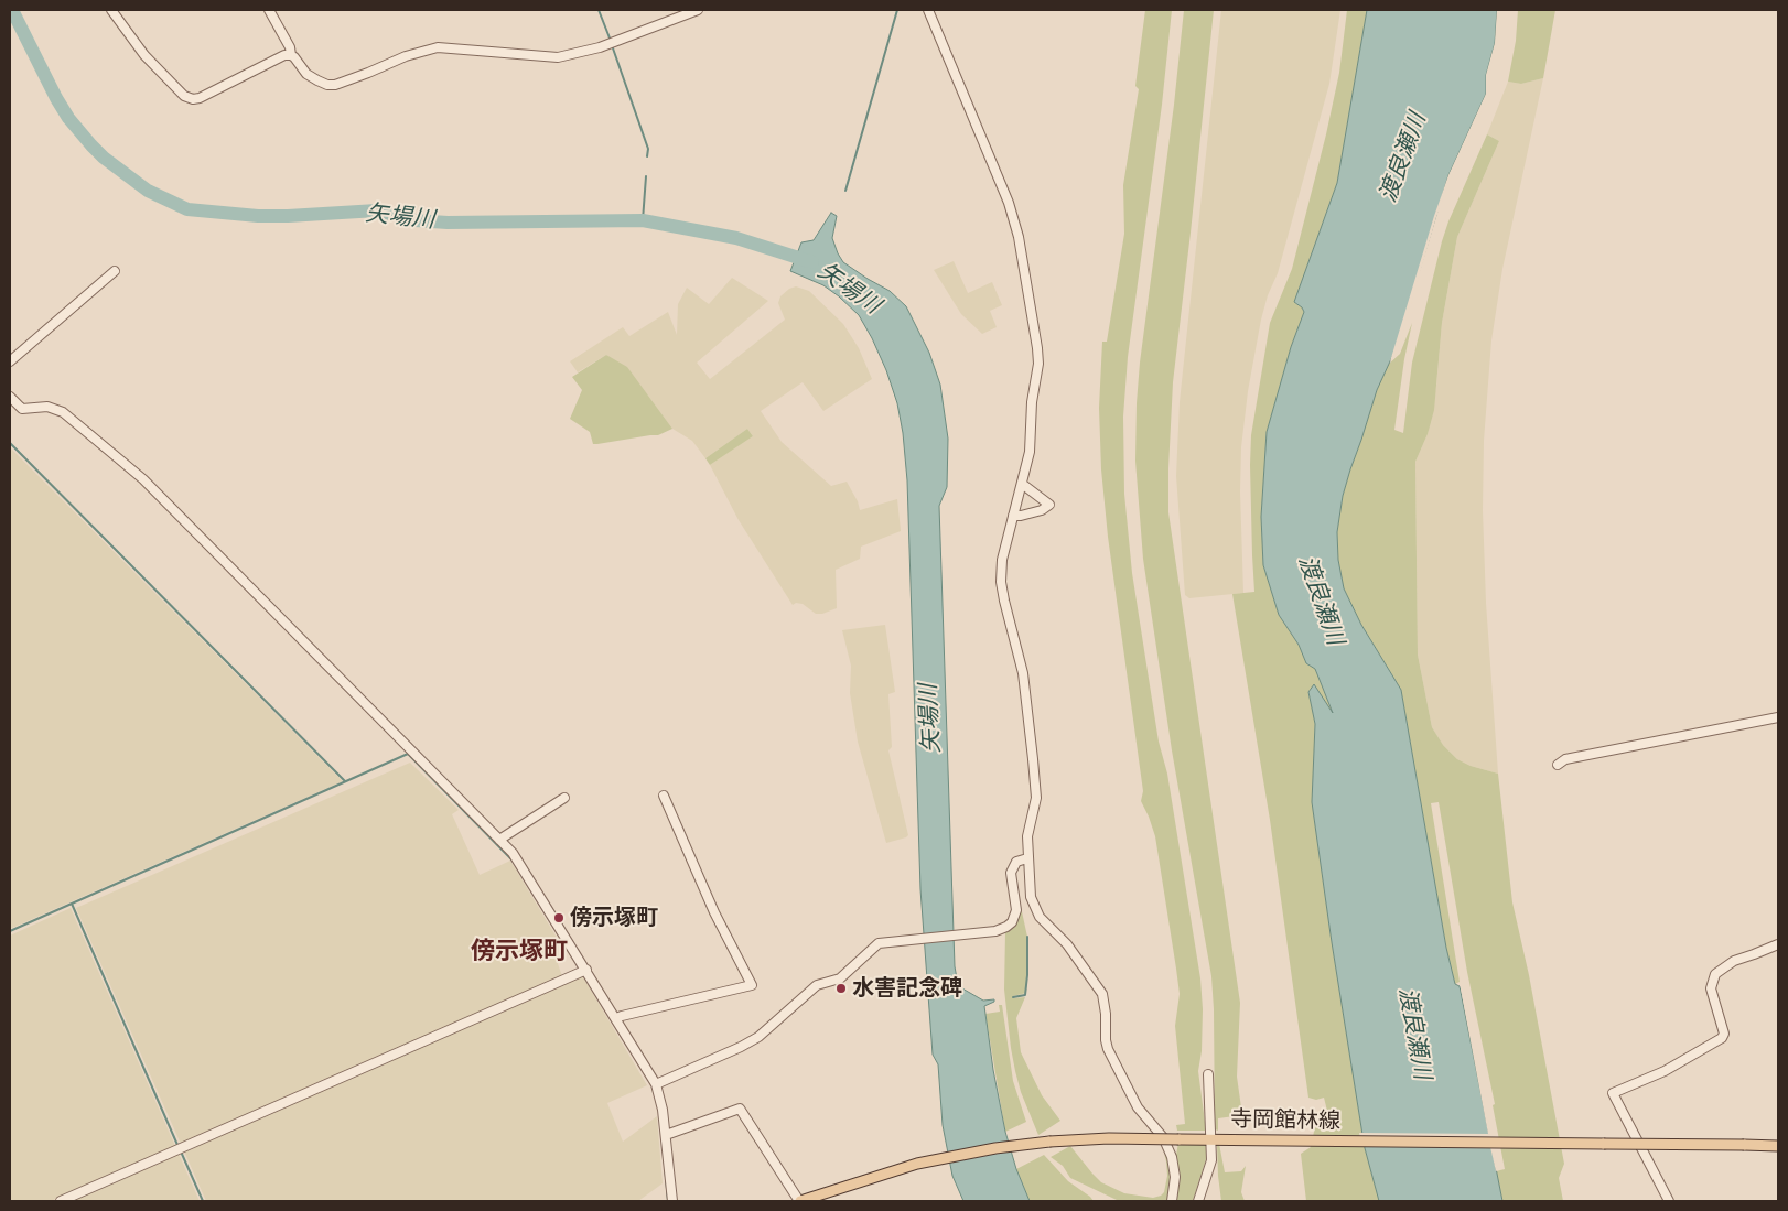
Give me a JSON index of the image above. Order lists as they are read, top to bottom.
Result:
{
  "streets": {
    "main road": ["寺岡館林線"]
  },
  "districts": ["傍示塚町"],
  "water": ["渡良瀬川", "矢場川"],
  "places": ["傍示塚町", "水害記念碑"]
}
